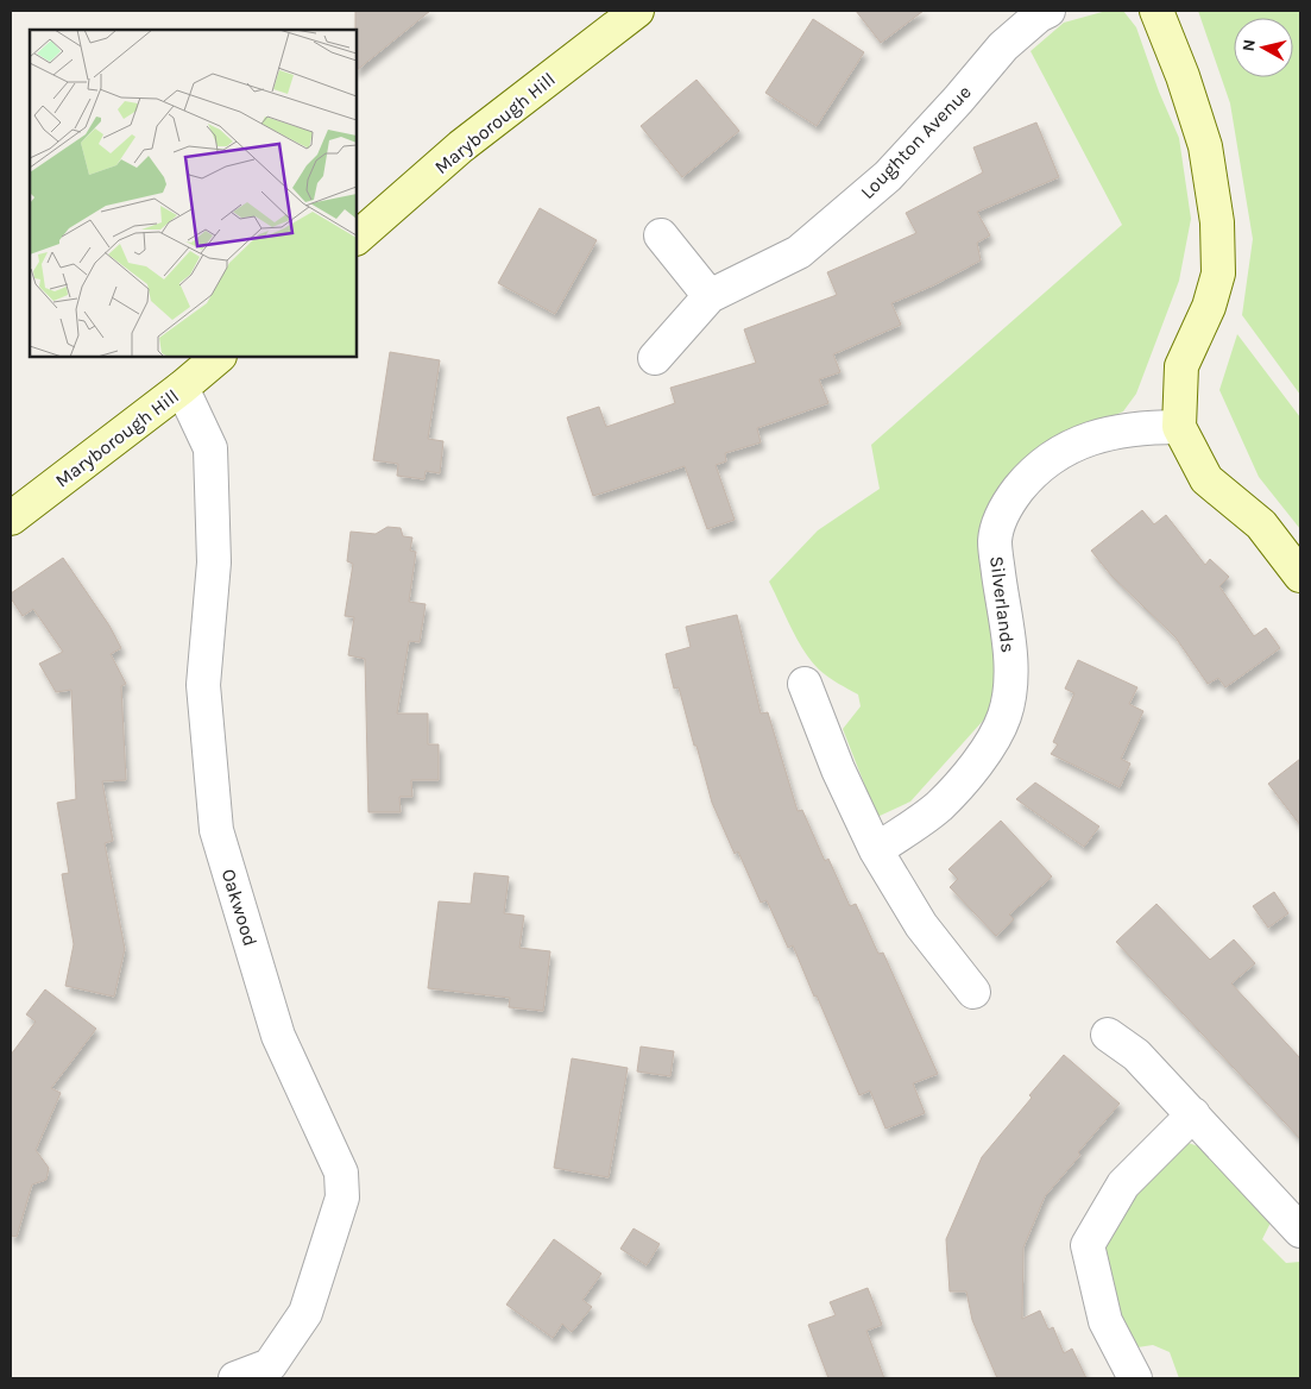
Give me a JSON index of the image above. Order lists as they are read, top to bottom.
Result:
{
  "streets": {
    "street": [
      "Maryborough Hill",
      "Loughton Avenue",
      "Silverlands",
      "Oakwood"
    ]
  },
  "crossings": [
    ["Maryborough Hill", "Oakwood"]
  ],
  "north": "left"
}
